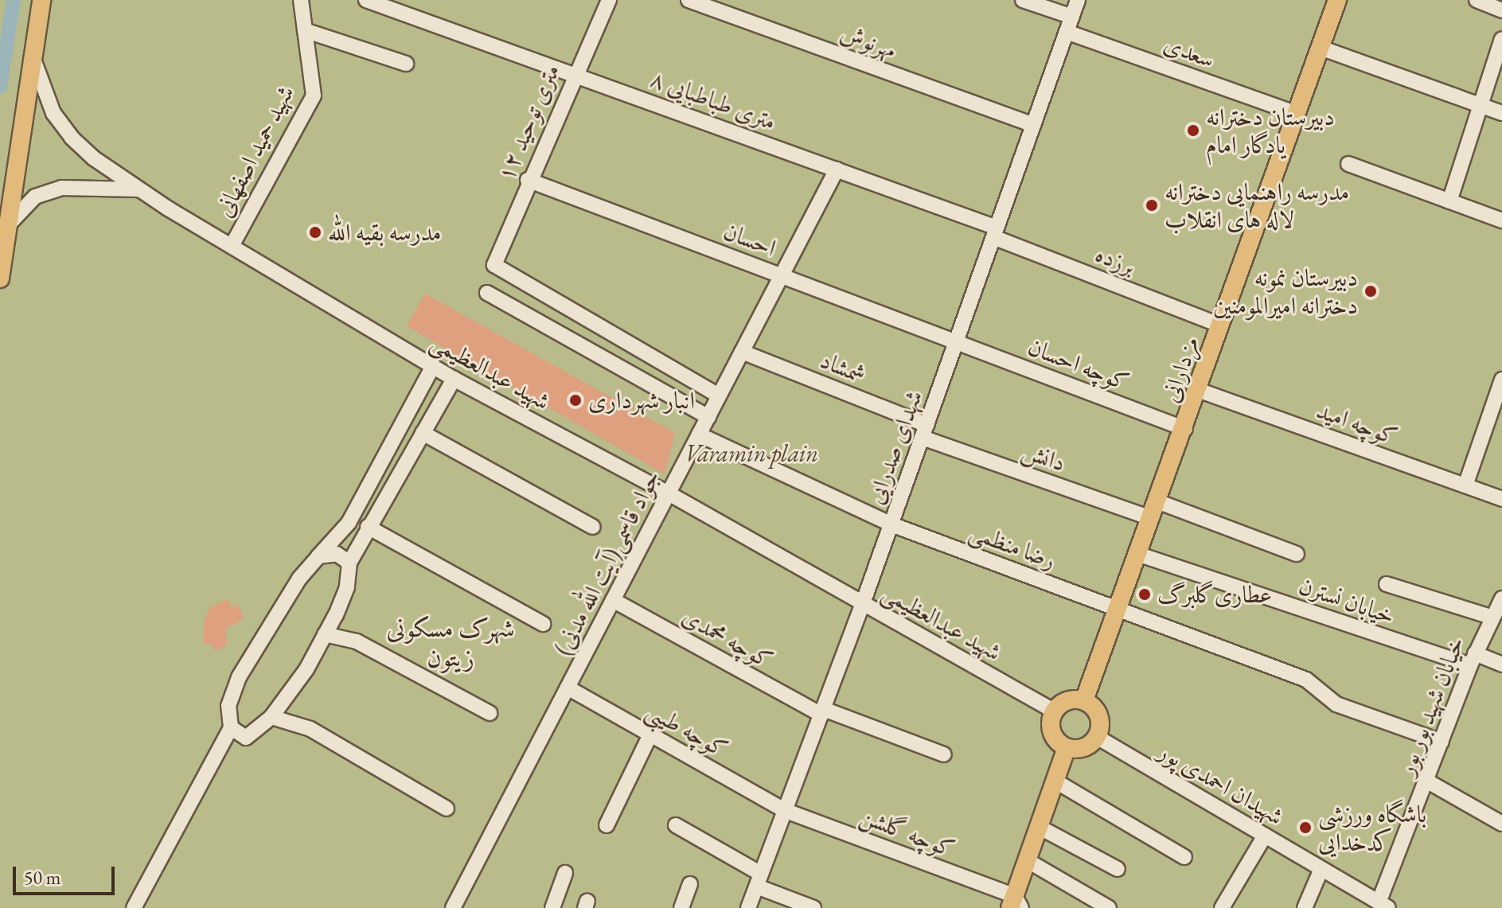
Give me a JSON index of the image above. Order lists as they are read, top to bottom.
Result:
{
  "streets": {
    "main road": ["مزدارانی"],
    "street": [
      "مهرنوش",
      "سعدی",
      "۸ متری طباطبایی",
      "۱۲ متری توحید",
      "شهید حمید اصفهانی",
      "احسان",
      "برزده",
      "کوچه احسان",
      "شمشاد",
      "شهید عبدالعظیمی",
      "کوچه امید",
      "شهدای صدرایی",
      "دانش",
      "رضا منظمی",
      "جواد قاسمی(آیت الله مدنی)",
      "خیابان نسترن",
      "کوچه محمدی",
      "خیابان شهید بور بور",
      "کوچه طیبی",
      "شهیدان احمدی پور",
      "کوچه گلشن"
    ]
  },
  "crossings": [
    ["مهرنوش", "شهدای صدرایی"],
    ["سعدی", "مزدارانی"],
    ["سعدی", "شهدای صدرایی"],
    ["۸ متری طباطبایی", "۱۲ متری توحید"],
    ["۸ متری طباطبایی", "برزده"],
    ["۸ متری طباطبایی", "شهدای صدرایی"],
    ["۸ متری طباطبایی", "جواد قاسمی(آیت الله مدنی)"],
    ["۱۲ متری توحید", "احسان"],
    ["۱۲ متری توحید", "جواد قاسمی(آیت الله مدنی)"],
    ["شهید حمید اصفهانی", "شهید عبدالعظیمی"],
    ["احسان", "کوچه احسان"],
    ["احسان", "شهدای صدرایی"],
    ["احسان", "جواد قاسمی(آیت الله مدنی)"],
    ["برزده", "مزدارانی"],
    ["برزده", "شهدای صدرایی"],
    ["کوچه احسان", "مزدارانی"],
    ["کوچه احسان", "شهدای صدرایی"],
    ["شمشاد", "شهدای صدرایی"],
    ["شمشاد", "دانش"],
    ["شمشاد", "جواد قاسمی(آیت الله مدنی)"],
    ["مزدارانی", "شهید عبدالعظیمی"],
    ["مزدارانی", "کوچه امید"],
    ["مزدارانی", "دانش"],
    ["مزدارانی", "رضا منظمی"],
    ["مزدارانی", "خیابان نسترن"],
    ["مزدارانی", "شهیدان احمدی پور"],
    ["شهید عبدالعظیمی", "شهدای صدرایی"],
    ["شهید عبدالعظیمی", "جواد قاسمی(آیت الله مدنی)"],
    ["شهید عبدالعظیمی", "شهیدان احمدی پور"],
    ["شهدای صدرایی", "دانش"],
    ["شهدای صدرایی", "رضا منظمی"],
    ["شهدای صدرایی", "کوچه محمدی"],
    ["شهدای صدرایی", "کوچه طیبی"],
    ["شهدای صدرایی", "کوچه گلشن"],
    ["رضا منظمی", "جواد قاسمی(آیت الله مدنی)"],
    ["رضا منظمی", "خیابان شهید بور بور"],
    ["جواد قاسمی(آیت الله مدنی)", "کوچه محمدی"],
    ["جواد قاسمی(آیت الله مدنی)", "کوچه طیبی"],
    ["خیابان نسترن", "خیابان شهید بور بور"],
    ["خیابان شهید بور بور", "شهیدان احمدی پور"],
    ["کوچه طیبی", "کوچه گلشن"]
  ],
  "districts": ["شهرک مسکونی زیتون"],
  "parks": ["Varamin plain"],
  "places": [
    "دبیرستان دخترانه یادگار امام",
    "مدرسه راهنمایی دخترانه لاله های انقلاب",
    "مدرسه بقیه الله",
    "دبیرستان نمونه دخترانه امیرالمومنین",
    "انبار شهرداری",
    "عطاری‌گلبرگ",
    "باشگاه ورزشی کدخدایی"
  ],
  "scale_bar": "50 m"
}
